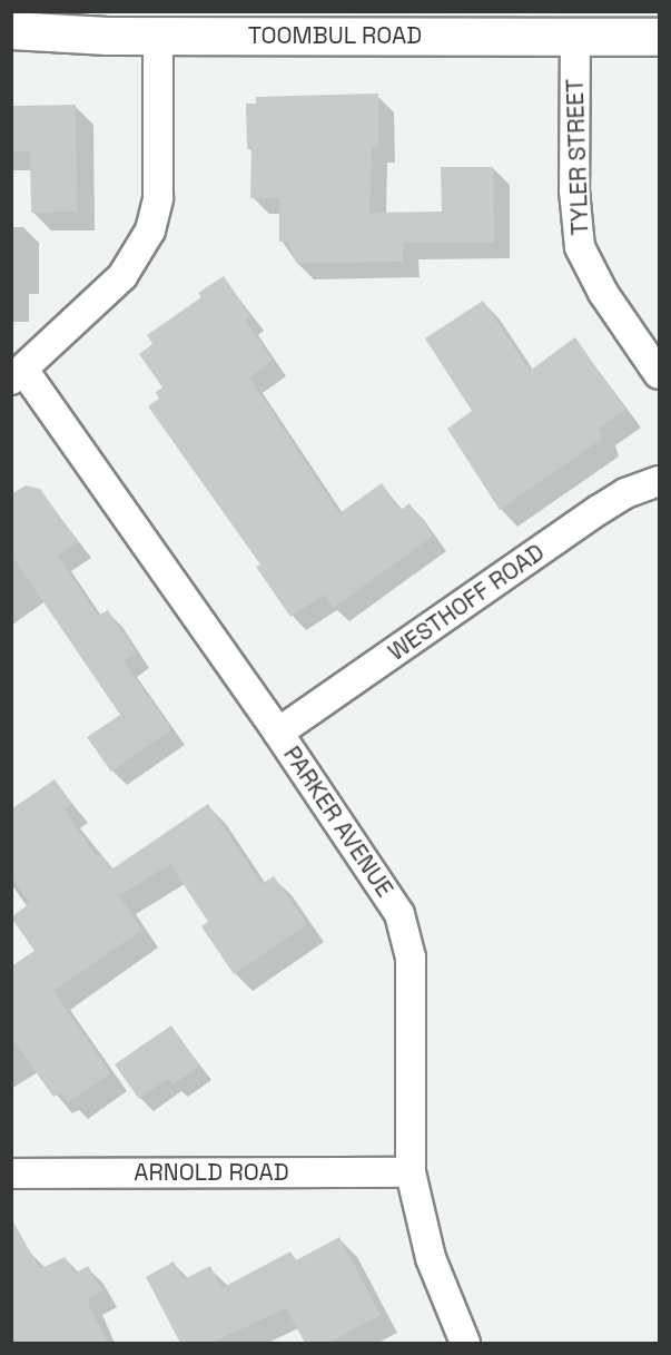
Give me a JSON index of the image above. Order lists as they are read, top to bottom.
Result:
{
  "streets": {
    "main road": ["TOOMBUL ROAD"],
    "street": [
      "TYLER STREET",
      "WESTHOFF ROAD",
      "PARKER AVENUE",
      "ARNOLD ROAD"
    ]
  },
  "crossings": [
    ["TOOMBUL ROAD", "TYLER STREET"],
    ["WESTHOFF ROAD", "PARKER AVENUE"],
    ["PARKER AVENUE", "ARNOLD ROAD"]
  ]
}
